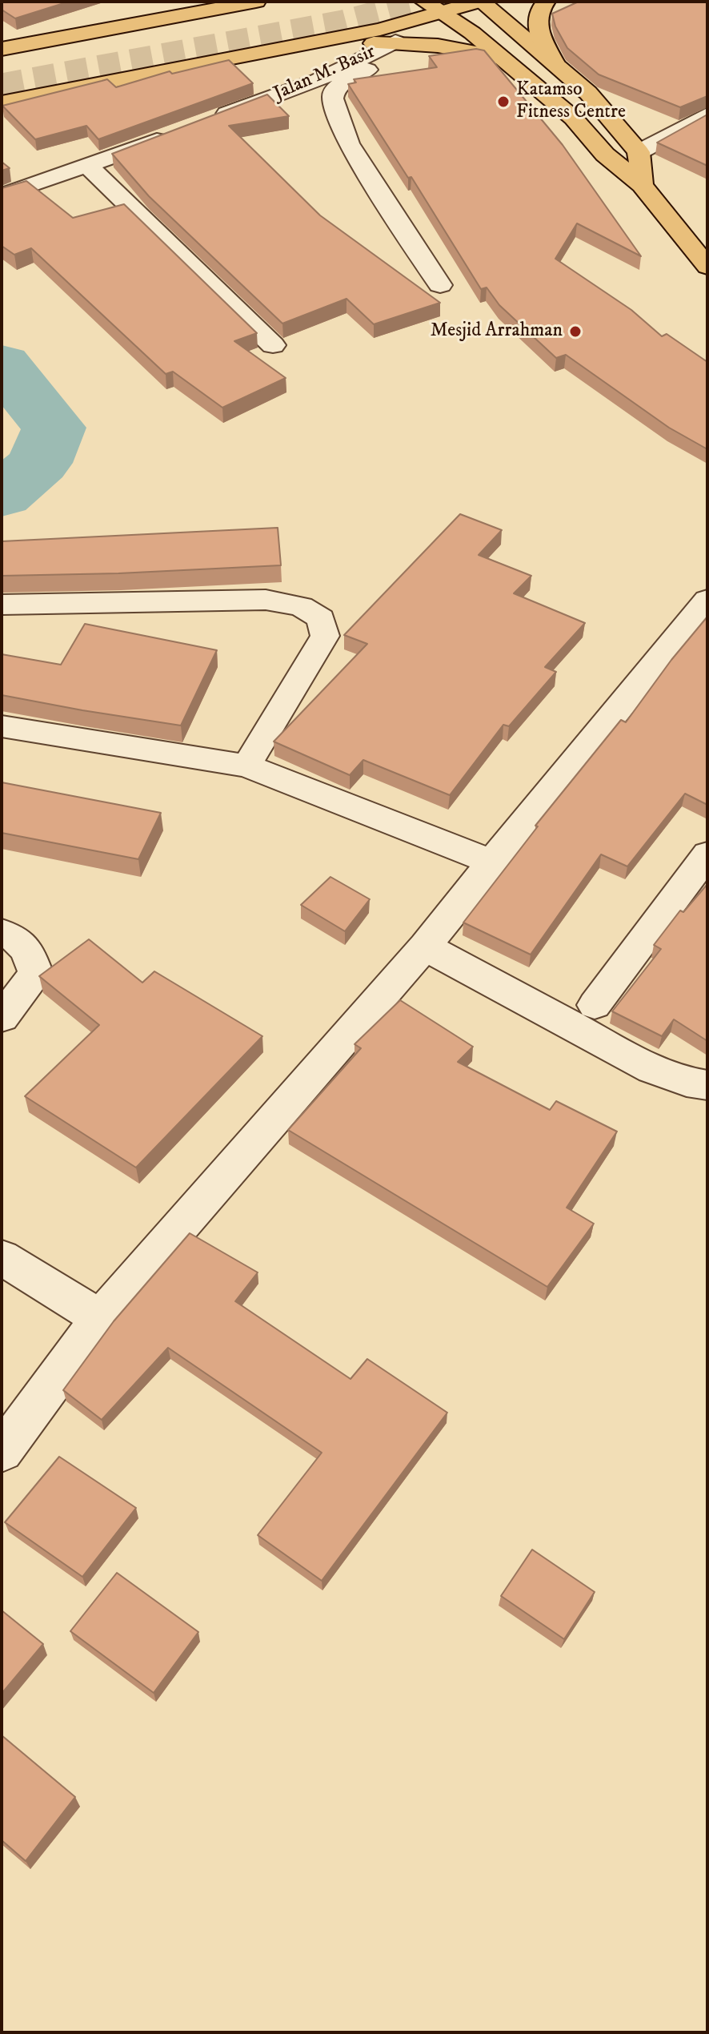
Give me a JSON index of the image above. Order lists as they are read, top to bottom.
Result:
{
  "streets": {
    "street": ["Jalan M. Basir"]
  },
  "places": ["Katamso Fitness Centre", "Mesjid Arrahman"]
}
